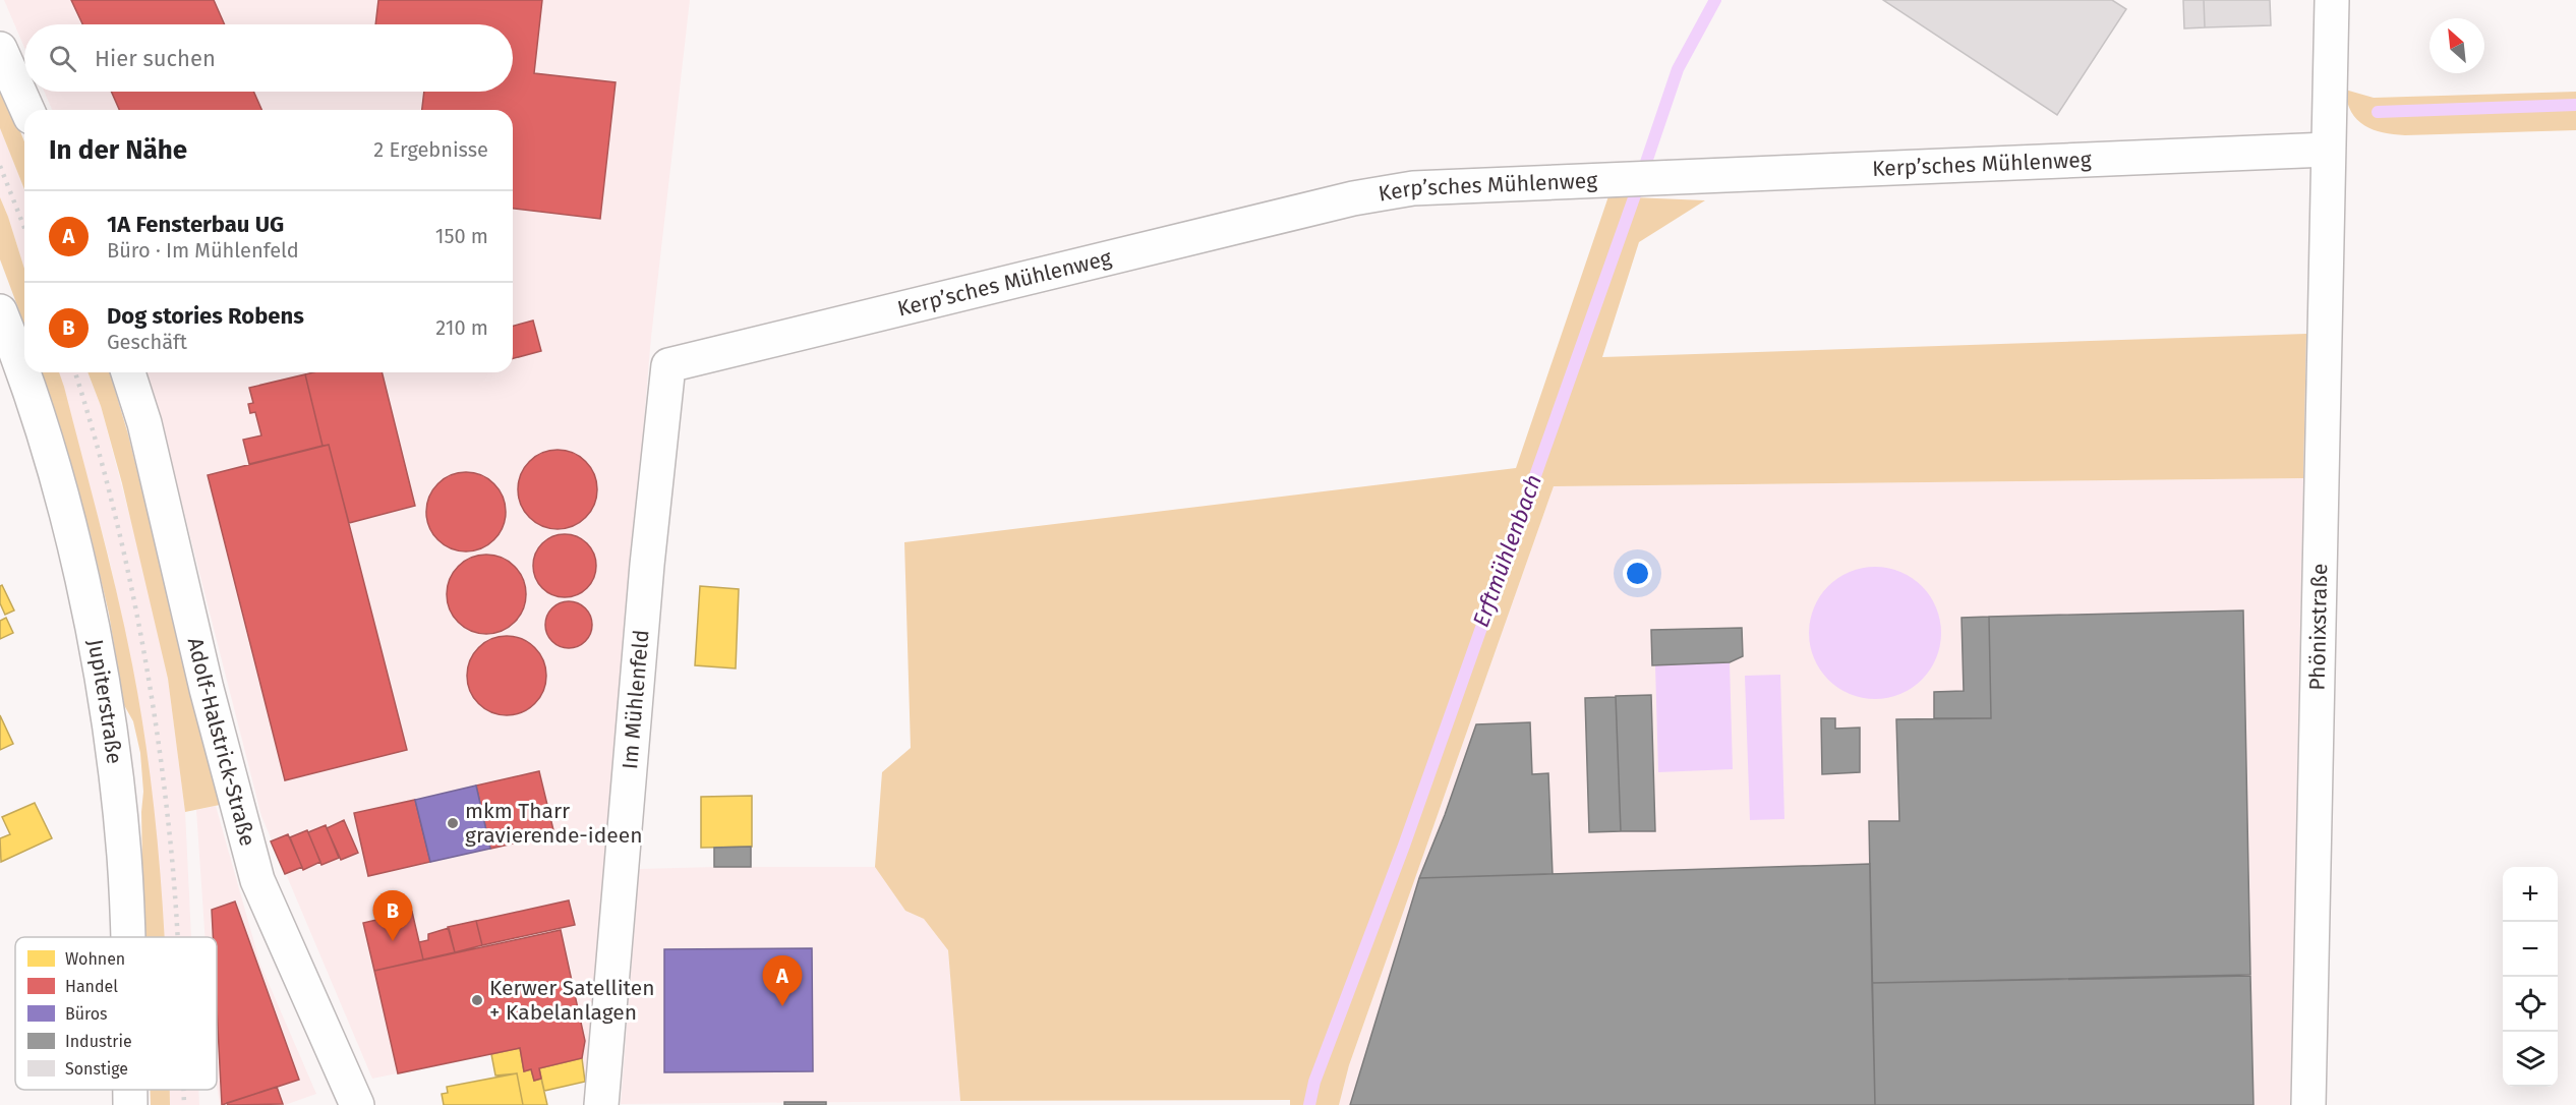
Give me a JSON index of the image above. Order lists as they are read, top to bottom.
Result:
{
  "streets": {
    "street": [
      "Kerp’sches Mühlenweg",
      "Phönixstraße",
      "Im Mühlenfeld",
      "Jupiterstraße",
      "Adolf-Halstrick-Straße"
    ]
  },
  "crossings": [
    ["Kerp’sches Mühlenweg", "Phönixstraße"],
    ["Kerp’sches Mühlenweg", "Im Mühlenfeld"]
  ],
  "water": ["Erftmühlenbach"],
  "places": ["mkm Tharr gravierende-ideen", "Kerwer Satelliten + Kabelanlagen"],
  "legend": [
    "Wohnen",
    "Handel",
    "Büros",
    "Industrie",
    "Sonstige"
  ],
  "north": "top left",
  "page": {
    "search": "Hier suchen",
    "heading": ["In der Nähe", "2 Ergebnisse"],
    "list": [
      {
        "mark": "A",
        "name": "1A Fensterbau UG",
        "note": "Büro · Im Mühlenfeld",
        "value": "150 m"
      },
      {
        "mark": "B",
        "name": "Dog stories Robens",
        "note": "Geschäft",
        "value": "210 m"
      }
    ],
    "map_buttons": ["+", "−"],
    "pins": ["B", "A"]
  }
}
